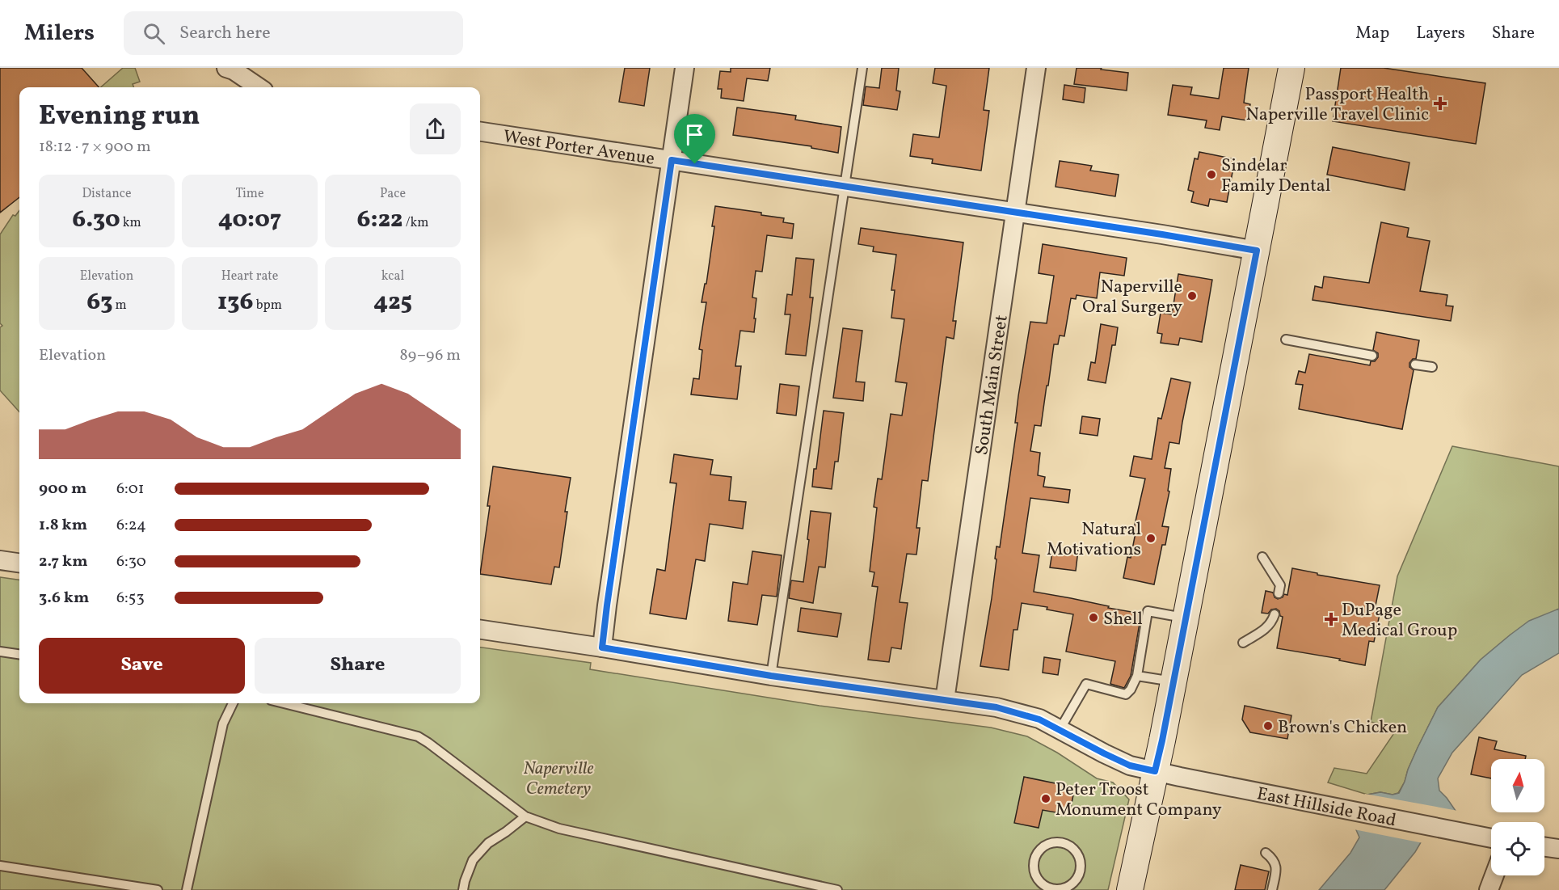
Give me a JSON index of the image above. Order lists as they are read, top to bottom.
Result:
{
  "streets": {
    "street": ["West Porter Avenue", "South Main Street", "East Hillside Road"]
  },
  "crossings": [
    ["West Porter Avenue", "South Main Street"],
    ["South Main Street", "East Hillside Road"]
  ],
  "parks": ["Naperville Cemetery"],
  "places": {
    "health": ["Passport Health Naperville Travel Clinic", "DuPage Medical Group"],
    "other": [
      "Sindelar Family Dental",
      "Naperville Oral Surgery",
      "Natural Motivations",
      "Shell",
      "Brown's Chicken",
      "Peter Troost Monument Company"
    ]
  },
  "north": "top",
  "page": {
    "header": "Milers",
    "search": "Search here",
    "nav": ["Map", "Layers", "Share"],
    "heading": ["Evening run", "18:12 · 7 × 900 m"],
    "stats": [
      ["Distance", "6.30 km"],
      ["Time", "40:07"],
      ["Pace", "6:22 /km"],
      ["Elevation", "63 m"],
      ["Heart rate", "136 bpm"],
      ["kcal", "425"]
    ],
    "chart": ["Elevation", "89–96 m"],
    "list": [
      {
        "name": "900 m",
        "note": "6:01"
      },
      {
        "name": "1.8 km",
        "note": "6:24"
      },
      {
        "name": "2.7 km",
        "note": "6:30"
      },
      {
        "name": "3.6 km",
        "note": "6:53"
      }
    ],
    "buttons": ["Save", "Share"]
  }
}
